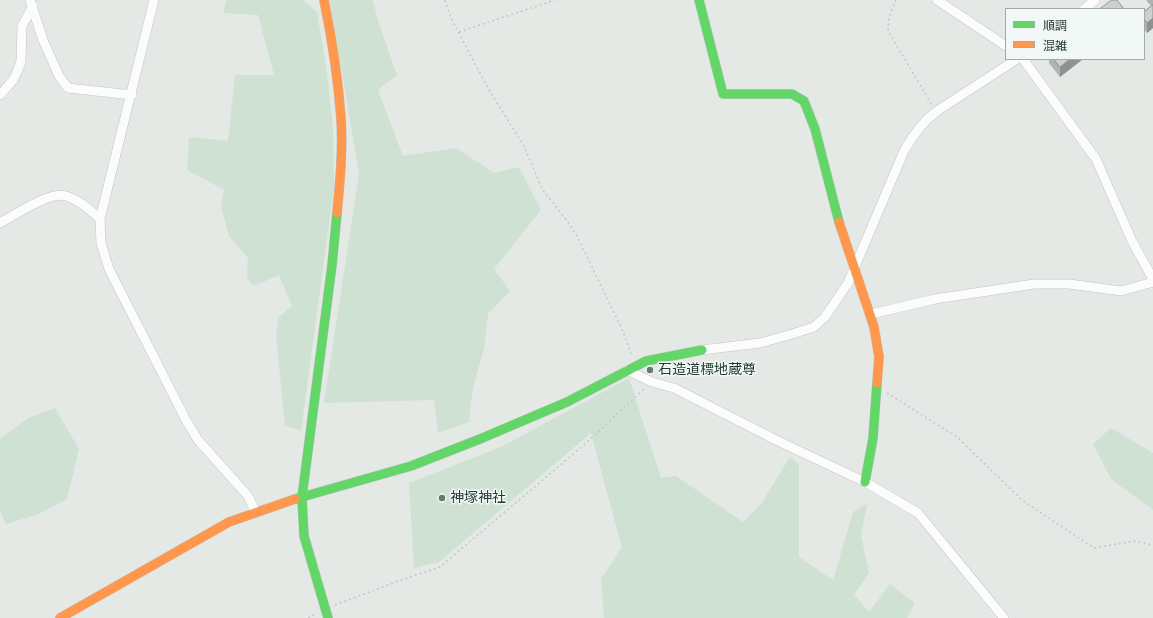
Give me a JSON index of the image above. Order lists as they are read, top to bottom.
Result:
{
  "places": ["石造道標地蔵尊", "神塚神社"],
  "legend": ["順調", "混雑"]
}
